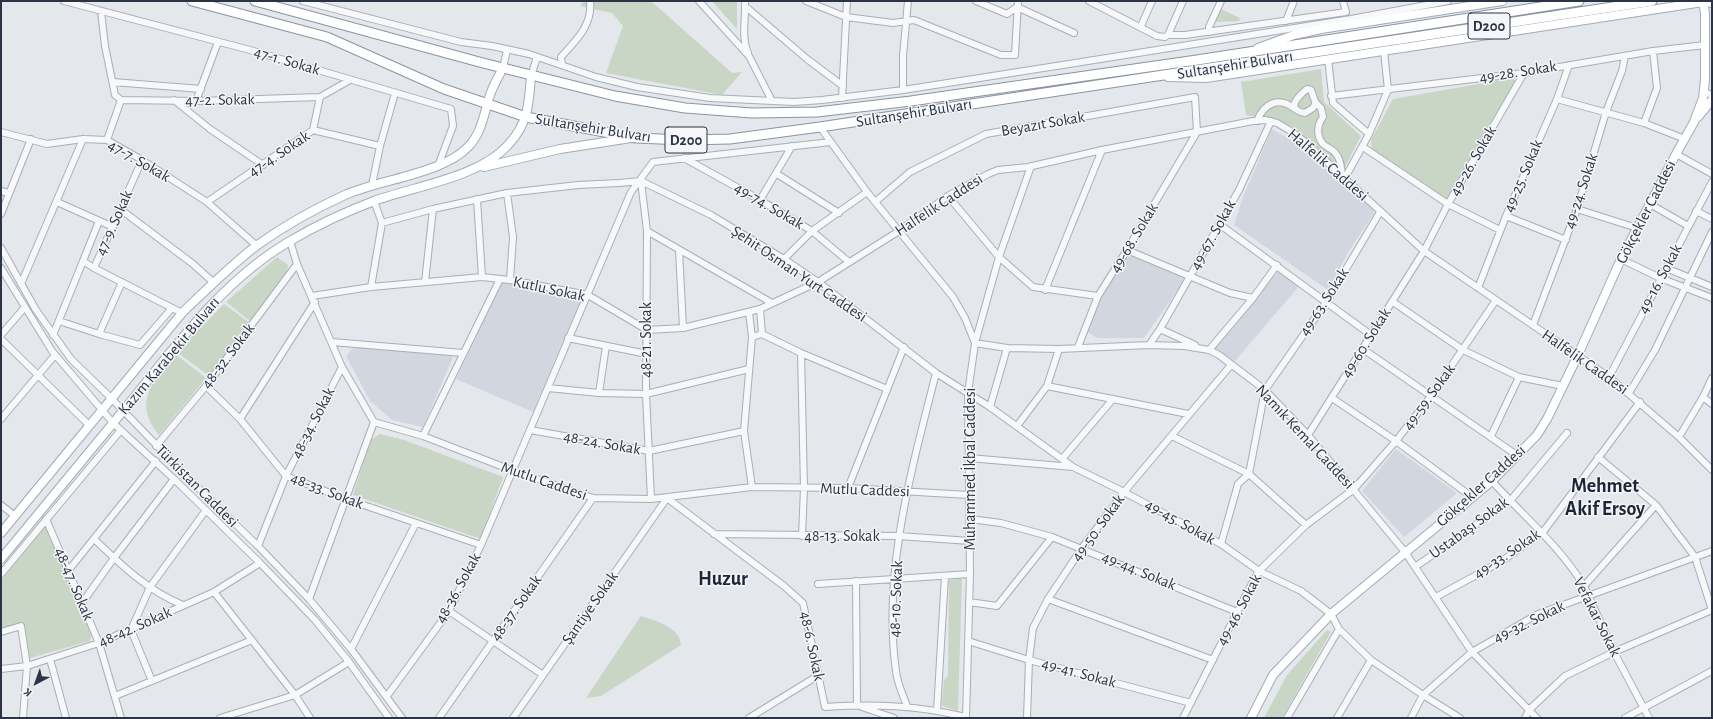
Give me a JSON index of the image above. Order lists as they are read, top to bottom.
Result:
{
  "streets": {
    "highway": ["D200", "Sultanşehir Bulvarı"],
    "main road": ["Gökçekler Caddesi", "Kazım Karabekir Bulvarı"],
    "street": [
      "47-1. Sokak",
      "49-28. Sokak",
      "47-2. Sokak",
      "Beyazıt Sokak",
      "47-4. Sokak",
      "47-7. Sokak",
      "49-26. Sokak",
      "Halfelik Caddesi",
      "49-25. Sokak",
      "49-24. Sokak",
      "49-74. Sokak",
      "47-9. Sokak",
      "49-67. Sokak",
      "49-68. Sokak",
      "Şehit Osman Yurt Caddesi",
      "49-16. Sokak",
      "Kutlu Sokak",
      "49-63. Sokak",
      "48-21. Sokak",
      "49-60. Sokak",
      "48-32. Sokak",
      "49-59. Sokak",
      "48-34. Sokak",
      "Namık Kemal Caddesi",
      "48-24. Sokak",
      "Muhammed İkbal Caddesi",
      "Mutlu Caddesi",
      "Türkistan Caddesi",
      "48-33. Sokak",
      "49-45. Sokak",
      "49-50. Sokak",
      "Ustabaşı Sokak",
      "48-13. Sokak",
      "49-33. Sokak",
      "49-44. Sokak",
      "48-47. Sokak",
      "48-36. Sokak",
      "48-10. Sokak",
      "48-37. Sokak",
      "Şantiye Sokak",
      "49-46. Sokak",
      "Vefakar Sokak",
      "49-32. Sokak",
      "48-42. Sokak",
      "48-6. Sokak",
      "49-41. Sokak"
    ]
  },
  "crossings": [
    ["47-1. Sokak", "Kazım Karabekir Bulvarı"],
    ["Sultanşehir Bulvarı", "Kazım Karabekir Bulvarı"],
    ["Sultanşehir Bulvarı", "Muhammed İkbal Caddesi"],
    ["49-28. Sokak", "49-26. Sokak"],
    ["49-28. Sokak", "49-25. Sokak"],
    ["49-28. Sokak", "49-24. Sokak"],
    ["Beyazıt Sokak", "Halfelik Caddesi"],
    ["Beyazıt Sokak", "49-68. Sokak"],
    ["Beyazıt Sokak", "Muhammed İkbal Caddesi"],
    ["47-4. Sokak", "47-7. Sokak"],
    ["47-7. Sokak", "47-9. Sokak"],
    ["47-7. Sokak", "Kazım Karabekir Bulvarı"],
    ["49-26. Sokak", "Halfelik Caddesi"],
    ["49-26. Sokak", "49-60. Sokak"],
    ["Halfelik Caddesi", "49-25. Sokak"],
    ["Halfelik Caddesi", "49-24. Sokak"],
    ["Halfelik Caddesi", "49-74. Sokak"],
    ["Halfelik Caddesi", "Gökçekler Caddesi"],
    ["Halfelik Caddesi", "49-67. Sokak"],
    ["Halfelik Caddesi", "49-68. Sokak"],
    ["Halfelik Caddesi", "Şehit Osman Yurt Caddesi"],
    ["Halfelik Caddesi", "49-16. Sokak"],
    ["Halfelik Caddesi", "49-63. Sokak"],
    ["Halfelik Caddesi", "49-60. Sokak"],
    ["Halfelik Caddesi", "49-59. Sokak"],
    ["Halfelik Caddesi", "Muhammed İkbal Caddesi"],
    ["Halfelik Caddesi", "49-33. Sokak"],
    ["49-74. Sokak", "48-36. Sokak"],
    ["Gökçekler Caddesi", "Namık Kemal Caddesi"],
    ["Gökçekler Caddesi", "49-45. Sokak"],
    ["Gökçekler Caddesi", "Vefakar Sokak"],
    ["47-9. Sokak", "Türkistan Caddesi"],
    ["49-67. Sokak", "Namık Kemal Caddesi"],
    ["49-68. Sokak", "Namık Kemal Caddesi"],
    ["Şehit Osman Yurt Caddesi", "48-21. Sokak"],
    ["Şehit Osman Yurt Caddesi", "Muhammed İkbal Caddesi"],
    ["Şehit Osman Yurt Caddesi", "49-45. Sokak"],
    ["Şehit Osman Yurt Caddesi", "48-36. Sokak"],
    ["Şehit Osman Yurt Caddesi", "48-10. Sokak"],
    ["Kutlu Sokak", "48-21. Sokak"],
    ["Kutlu Sokak", "48-36. Sokak"],
    ["49-63. Sokak", "Namık Kemal Caddesi"],
    ["48-21. Sokak", "48-24. Sokak"],
    ["48-21. Sokak", "Mutlu Caddesi"],
    ["48-21. Sokak", "48-36. Sokak"],
    ["49-60. Sokak", "Namık Kemal Caddesi"],
    ["Kazım Karabekir Bulvarı", "Türkistan Caddesi"],
    ["48-32. Sokak", "Türkistan Caddesi"],
    ["48-32. Sokak", "48-33. Sokak"],
    ["49-59. Sokak", "Namık Kemal Caddesi"],
    ["49-59. Sokak", "49-46. Sokak"],
    ["48-34. Sokak", "Türkistan Caddesi"],
    ["48-34. Sokak", "48-33. Sokak"],
    ["Namık Kemal Caddesi", "Muhammed İkbal Caddesi"],
    ["Namık Kemal Caddesi", "49-50. Sokak"],
    ["Namık Kemal Caddesi", "Ustabaşı Sokak"],
    ["Namık Kemal Caddesi", "49-33. Sokak"],
    ["Namık Kemal Caddesi", "49-46. Sokak"],
    ["Namık Kemal Caddesi", "49-32. Sokak"],
    ["48-24. Sokak", "48-36. Sokak"],
    ["Muhammed İkbal Caddesi", "Mutlu Caddesi"],
    ["Muhammed İkbal Caddesi", "49-45. Sokak"],
    ["Muhammed İkbal Caddesi", "49-50. Sokak"],
    ["Muhammed İkbal Caddesi", "48-13. Sokak"],
    ["Muhammed İkbal Caddesi", "49-44. Sokak"],
    ["Muhammed İkbal Caddesi", "49-41. Sokak"],
    ["Mutlu Caddesi", "48-36. Sokak"],
    ["Mutlu Caddesi", "48-10. Sokak"],
    ["Mutlu Caddesi", "48-37. Sokak"],
    ["Mutlu Caddesi", "Şantiye Sokak"],
    ["Mutlu Caddesi", "48-6. Sokak"],
    ["Türkistan Caddesi", "48-36. Sokak"],
    ["Türkistan Caddesi", "48-42. Sokak"],
    ["48-33. Sokak", "48-36. Sokak"],
    ["49-45. Sokak", "49-50. Sokak"],
    ["49-45. Sokak", "49-46. Sokak"],
    ["49-50. Sokak", "49-44. Sokak"],
    ["49-50. Sokak", "49-41. Sokak"],
    ["Ustabaşı Sokak", "Vefakar Sokak"],
    ["48-13. Sokak", "48-10. Sokak"],
    ["48-13. Sokak", "48-6. Sokak"],
    ["49-33. Sokak", "Vefakar Sokak"],
    ["49-44. Sokak", "49-46. Sokak"],
    ["48-47. Sokak", "48-42. Sokak"],
    ["Şantiye Sokak", "48-6. Sokak"],
    ["49-46. Sokak", "49-41. Sokak"],
    ["Vefakar Sokak", "49-32. Sokak"]
  ],
  "districts": ["Mehmet Akif Ersoy", "Huzur"],
  "north": "bottom left"
}
